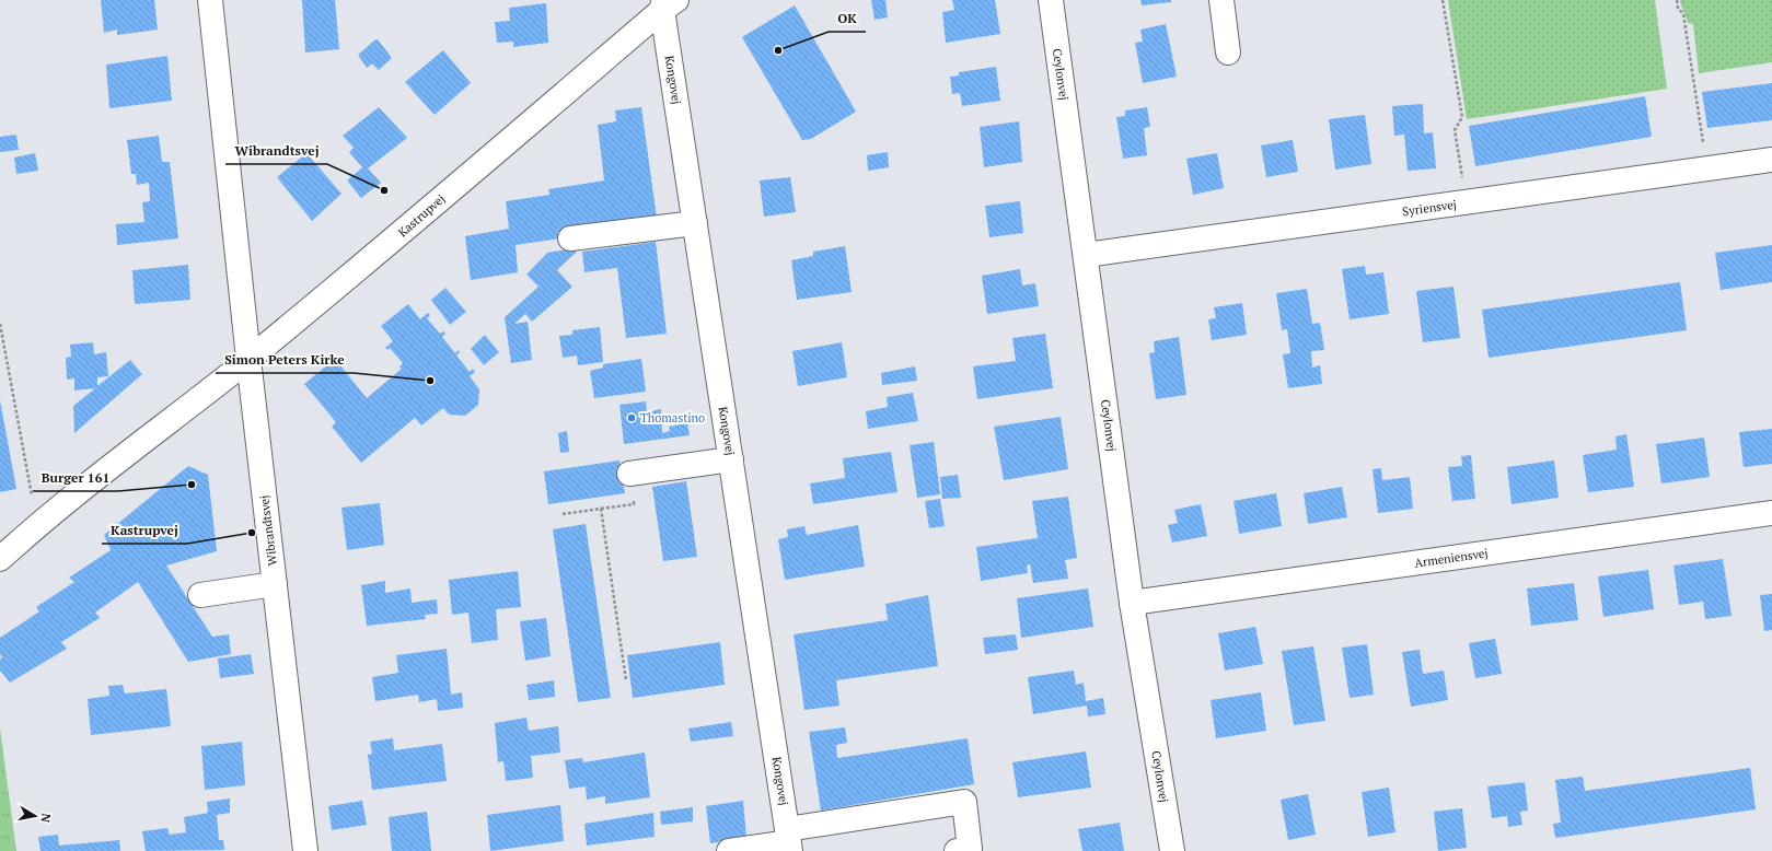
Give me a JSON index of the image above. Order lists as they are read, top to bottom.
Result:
{
  "streets": {
    "street": [
      "Ceylonvej",
      "Kongovej",
      "Syriensvej",
      "Kastrupvej",
      "Wibrandtsvej",
      "Armeniensvej"
    ]
  },
  "crossings": [
    ["Ceylonvej", "Syriensvej"],
    ["Ceylonvej", "Armeniensvej"],
    ["Kongovej", "Kastrupvej"],
    ["Kastrupvej", "Wibrandtsvej"]
  ],
  "places": [
    "OK",
    "Wibrandtsvej",
    "Simon Peters Kirke",
    "Thomastino",
    "Burger 161",
    "Kastrupvej"
  ],
  "north": "right"
}
